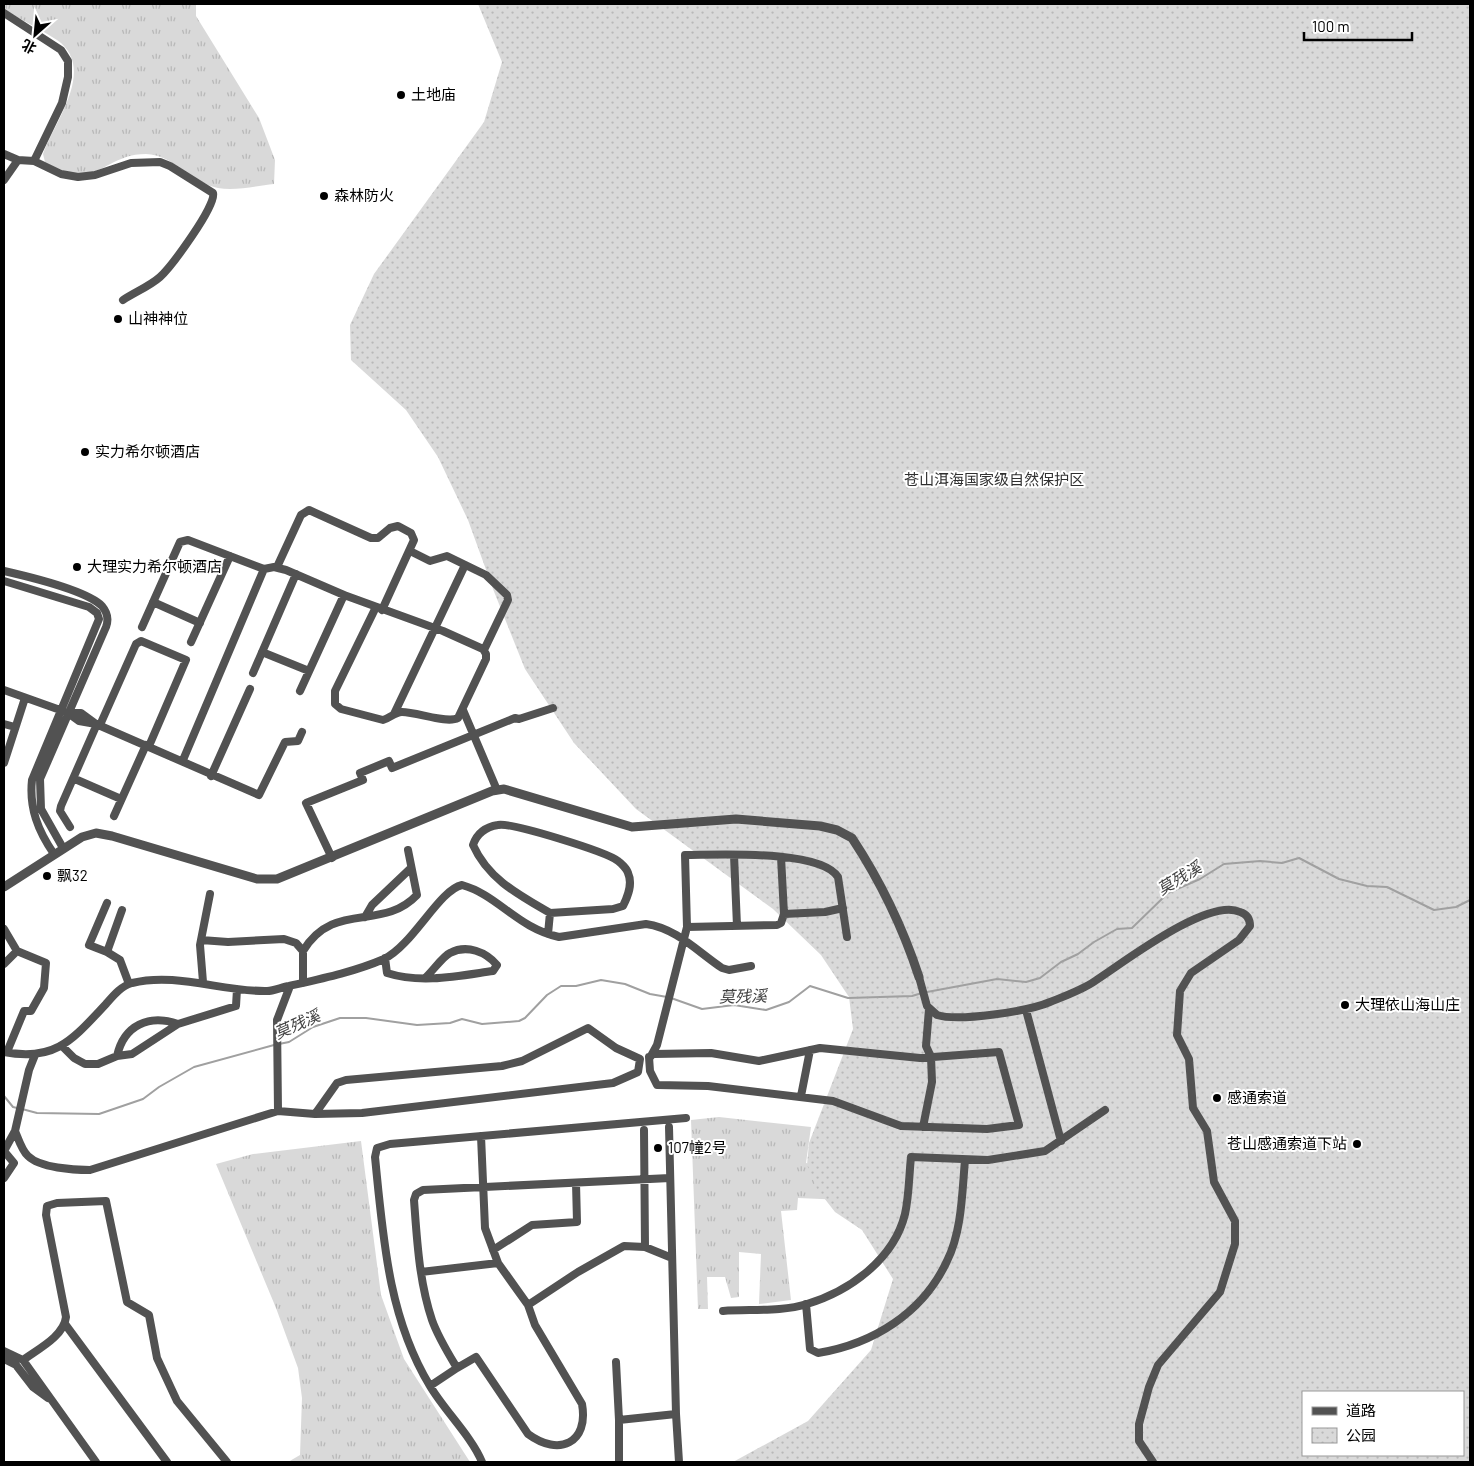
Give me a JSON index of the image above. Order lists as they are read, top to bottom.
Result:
{
  "water": ["莫残溪"],
  "parks": ["苍山洱海国家级自然保护区"],
  "places": [
    "土地庙",
    "森林防火",
    "山神神位",
    "实力希尔顿酒店",
    "大理实力希尔顿酒店",
    "飘32",
    "大理依山海山庄",
    "感通索道",
    "苍山感通索道下站",
    "107幢2号"
  ],
  "legend": ["道路", "公园"],
  "scale_bar": "100 m",
  "north": "bottom left"
}
